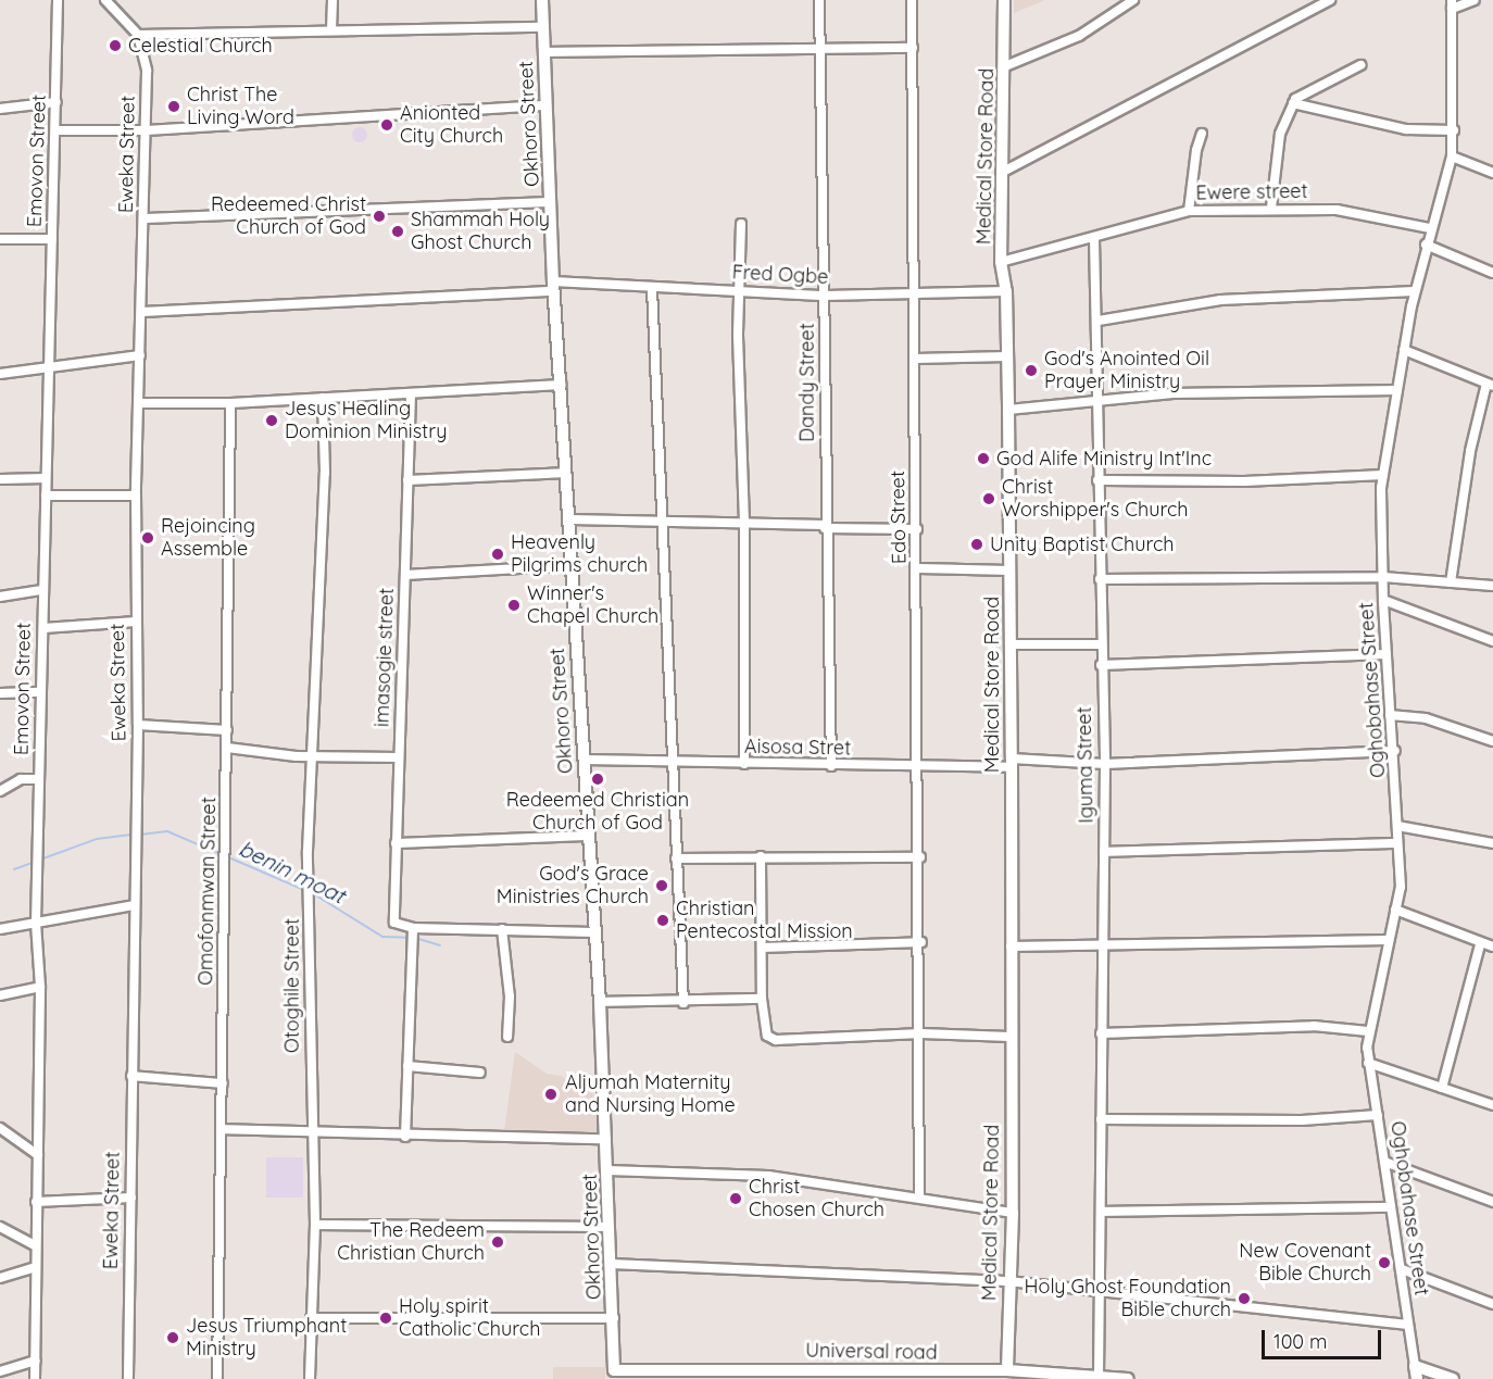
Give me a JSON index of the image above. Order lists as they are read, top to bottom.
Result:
{
  "streets": {
    "street": [
      "Okhoro Street",
      "Eweka Street",
      "Medical Store Road",
      "Emovon Street",
      "Ewere street",
      "Fred Ogbe",
      "Dandy Street",
      "Edo Street",
      "imasogie street",
      "Oghobahase Street",
      "Aisosa Stret",
      "Iguma Street",
      "Omofonmwan Street",
      "Otoghile Street",
      "Universal road"
    ]
  },
  "crossings": [
    ["Okhoro Street", "Fred Ogbe"],
    ["Okhoro Street", "Aisosa Stret"],
    ["Okhoro Street", "Universal road"],
    ["Eweka Street", "Fred Ogbe"],
    ["Medical Store Road", "Ewere street"],
    ["Medical Store Road", "Fred Ogbe"],
    ["Medical Store Road", "Aisosa Stret"],
    ["Medical Store Road", "Universal road"],
    ["Ewere street", "Oghobahase Street"],
    ["Ewere street", "Iguma Street"],
    ["Fred Ogbe", "Dandy Street"],
    ["Fred Ogbe", "Edo Street"],
    ["Dandy Street", "Aisosa Stret"],
    ["Edo Street", "Aisosa Stret"],
    ["Oghobahase Street", "Aisosa Stret"],
    ["Aisosa Stret", "Iguma Street"],
    ["Iguma Street", "Universal road"]
  ],
  "water": ["benin moat"],
  "places": [
    "Celestial Church",
    "Christ The Living Word",
    "Anionted City Church",
    "Redeemed Christ Church of God",
    "Shammah Holy Ghost Church",
    "God's Anointed Oil Prayer Ministry",
    "Jesus Healing Dominion Ministry",
    "God Alife Ministry Int'Inc",
    "Christ Worshipper's Church",
    "Rejoincing Assemble",
    "Unity Baptist Church",
    "Heavenly Pilgrims church",
    "Winner's Chapel Church",
    "Redeemed Christian Church of God",
    "God's Grace Ministries Church",
    "Christian Pentecostal Mission",
    "Aljumah Maternity and Nursing Home",
    "Christ Chosen Church",
    "The Redeem Christian Church",
    "New Covenant Bible Church",
    "Holy Ghost Foundation Bible church",
    "Holy spirit Catholic Church",
    "Jesus Triumphant Ministry"
  ],
  "scale_bar": "100 m"
}
